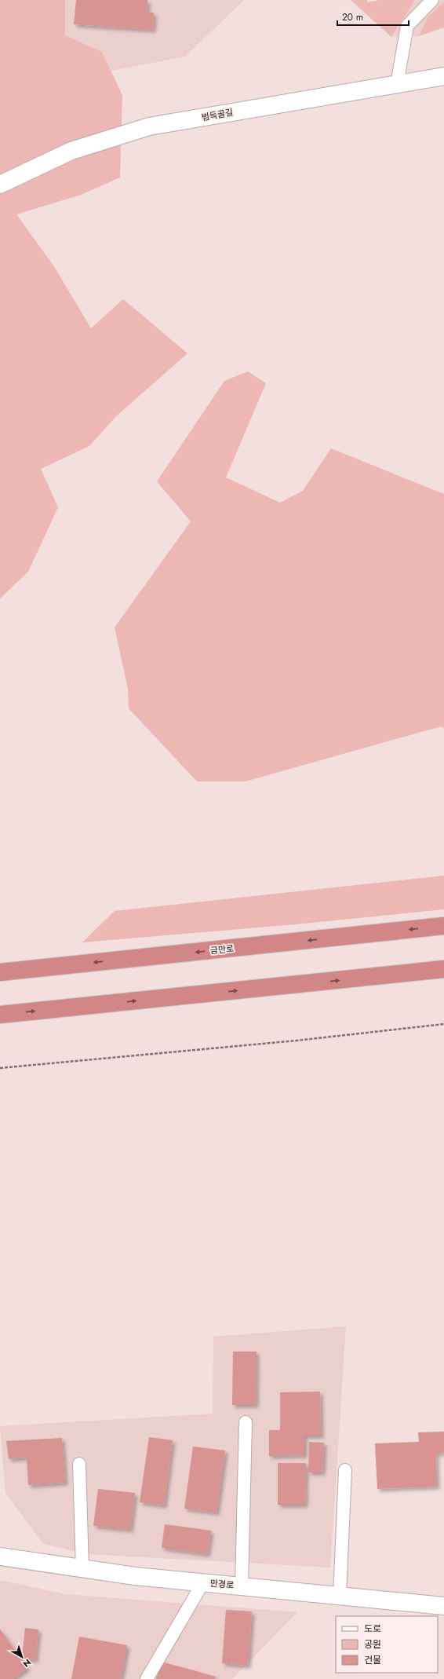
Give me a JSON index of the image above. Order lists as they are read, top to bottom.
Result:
{
  "streets": {
    "highway": ["금만로"],
    "street": ["범득골길", "만경로"]
  },
  "legend": ["도로", "공원", "건물"],
  "scale_bar": "20 m",
  "north": "bottom right"
}
